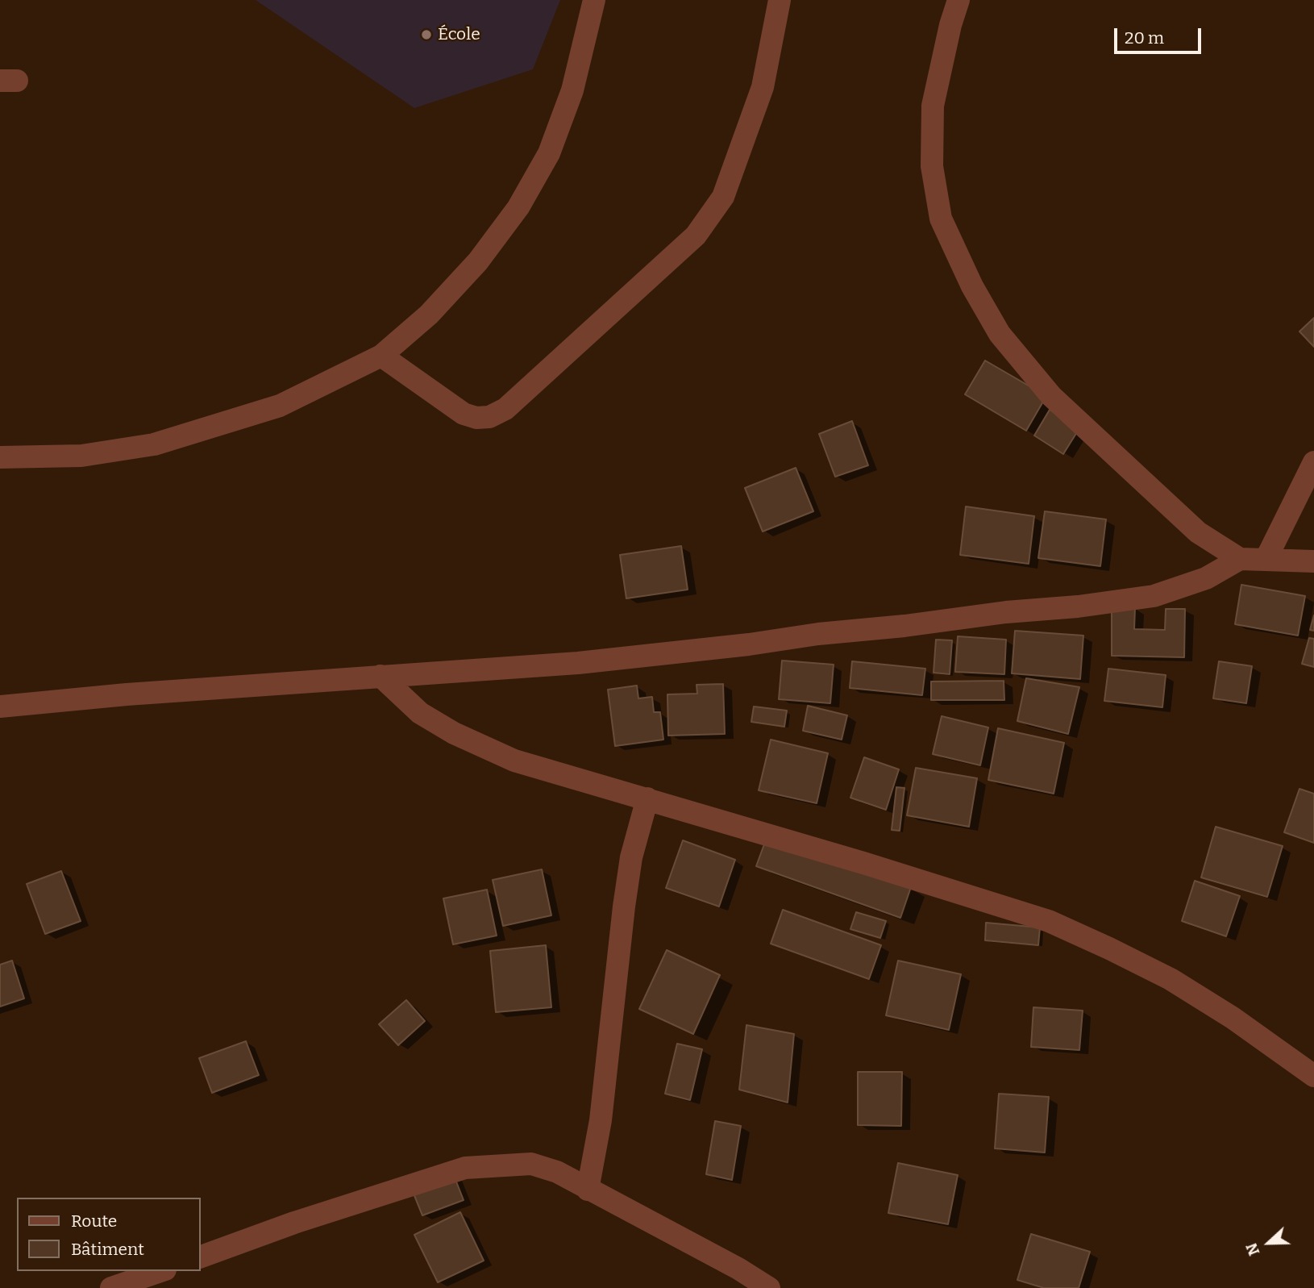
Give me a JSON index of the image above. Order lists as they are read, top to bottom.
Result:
{
  "places": ["École"],
  "legend": ["Route", "Bâtiment"],
  "scale_bar": "20 m",
  "north": "left"
}
